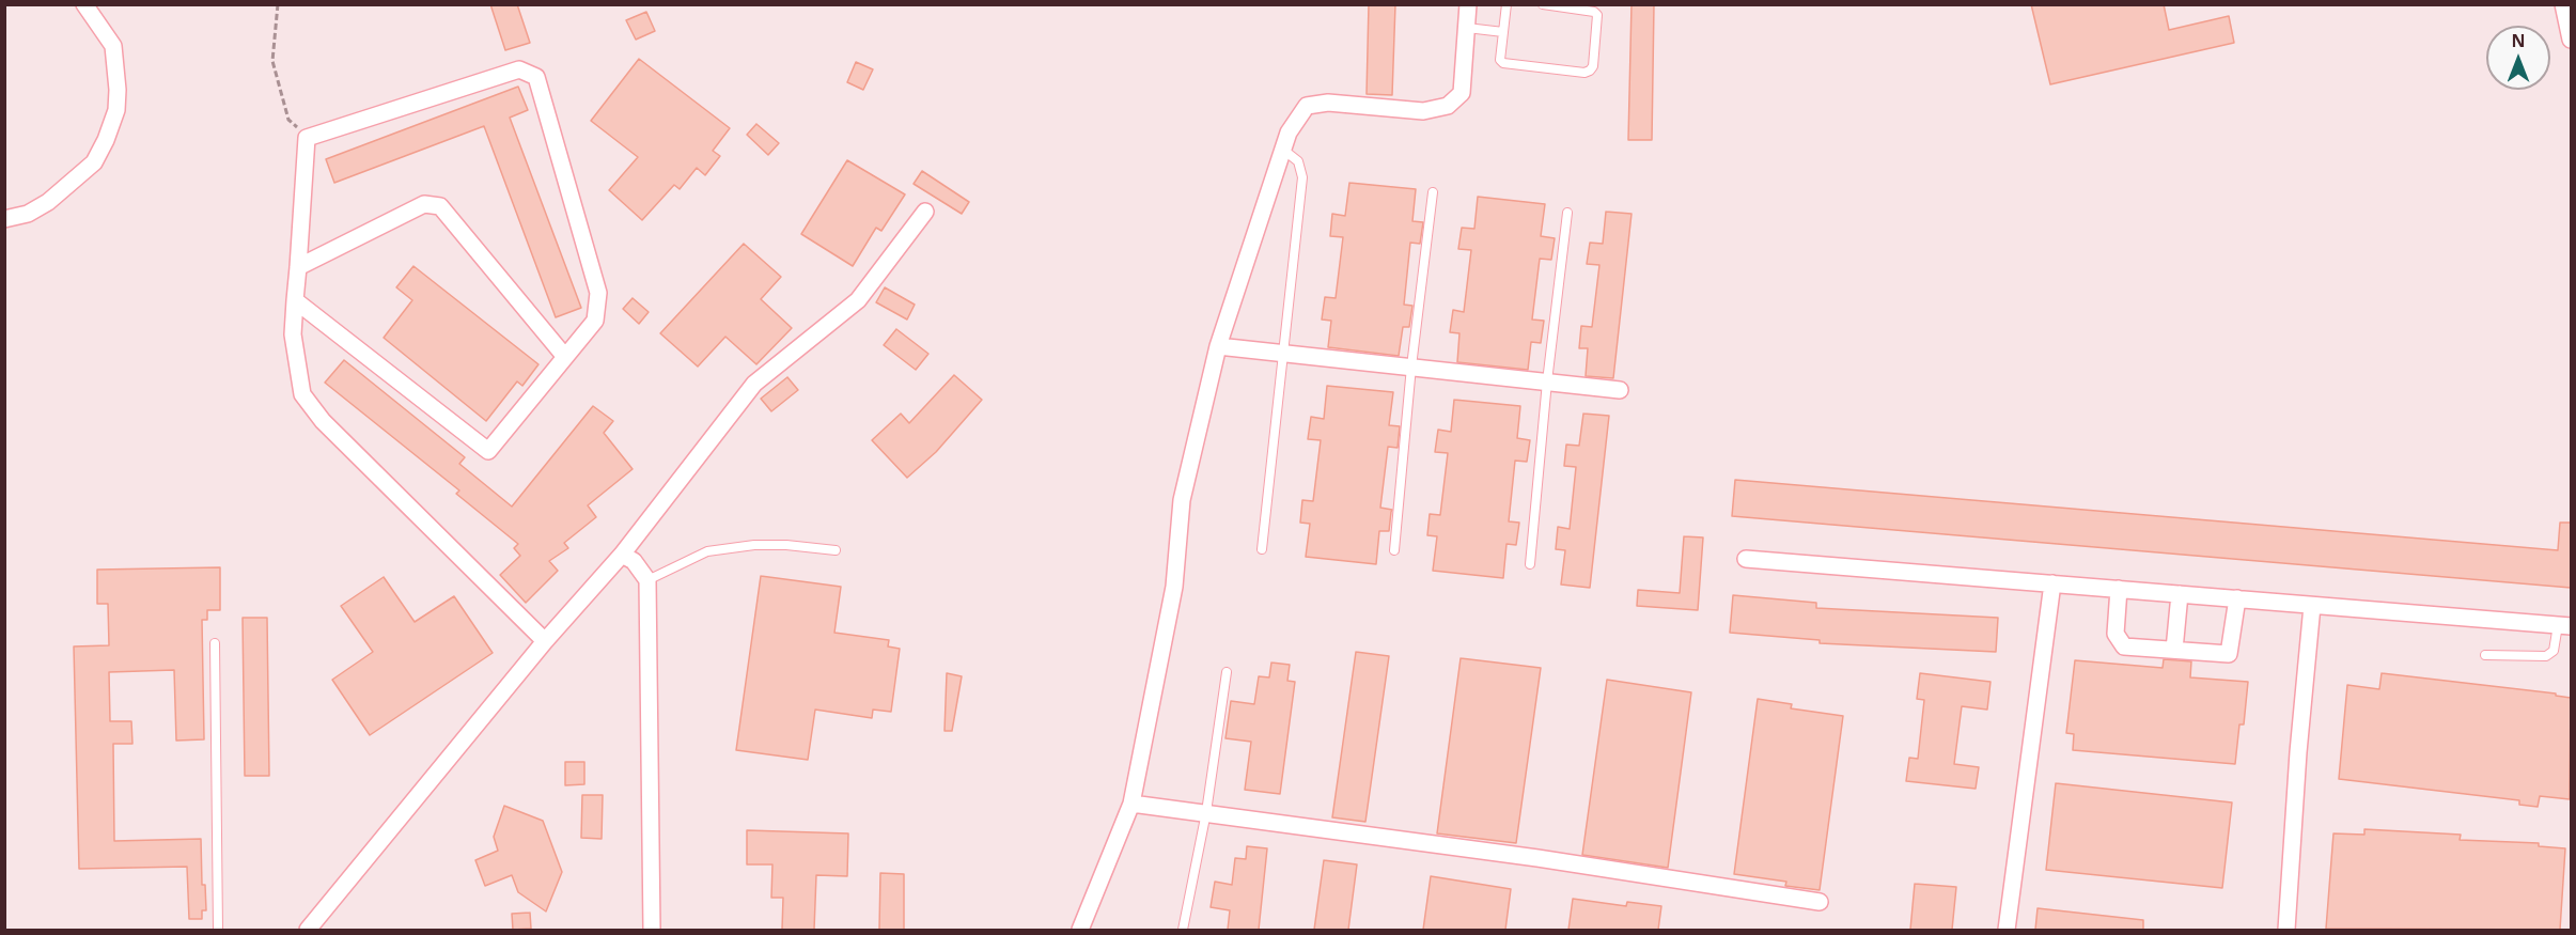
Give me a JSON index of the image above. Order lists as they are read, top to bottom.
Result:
{
  "north": "top"
}
